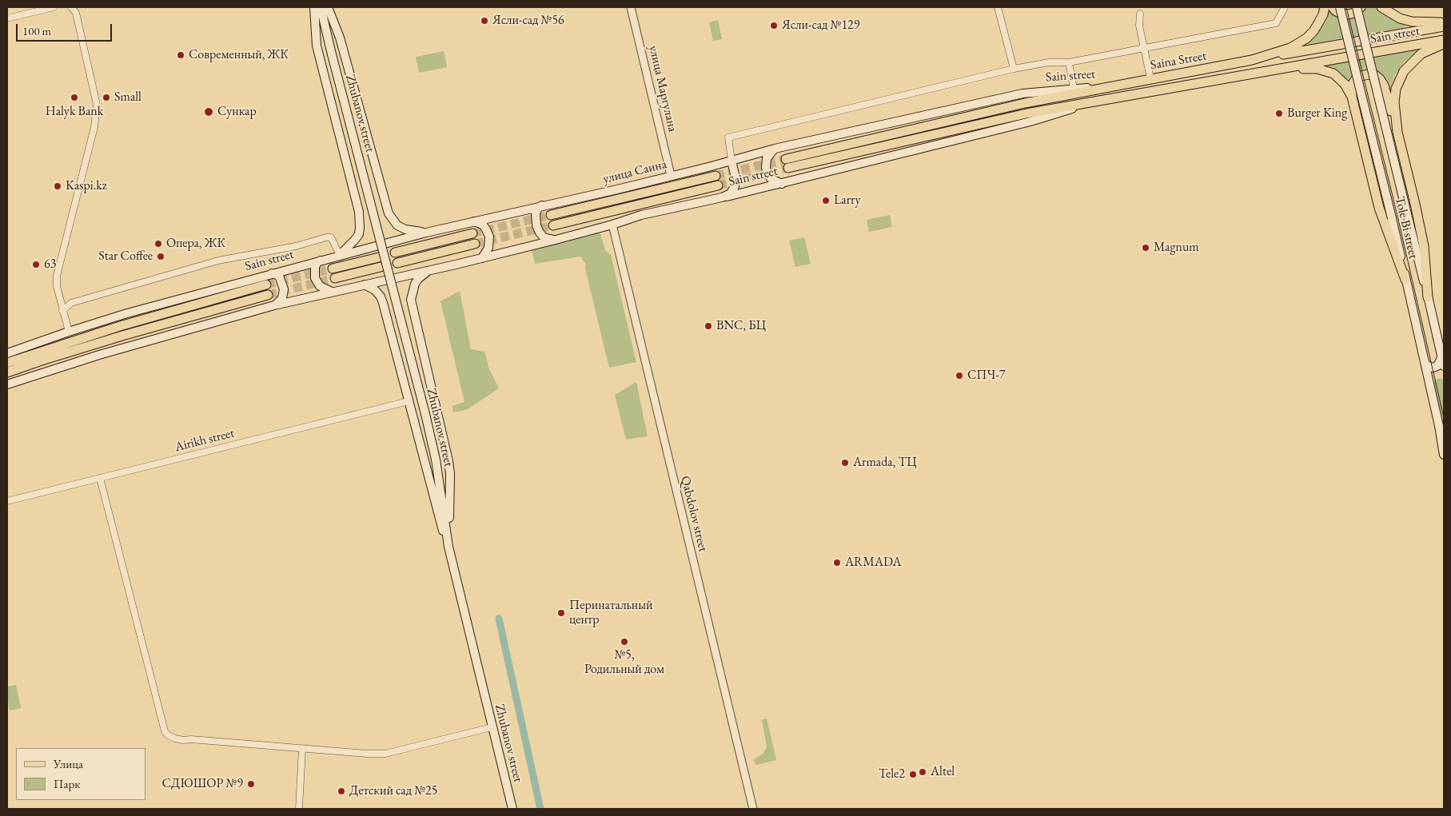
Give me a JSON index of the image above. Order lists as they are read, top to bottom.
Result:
{
  "streets": {
    "main road": [
      "Sain street",
      "Saina Street",
      "Zhubanov street",
      "улица Саина",
      "Tole Bi street"
    ],
    "street": ["улица Маргулана", "Airikh street", "Qabdolov street"]
  },
  "crossings": [
    ["Sain street", "Saina Street"],
    ["Sain street", "улица Саина"],
    ["Sain street", "Qabdolov street"],
    ["улица Маргулана", "улица Саина"]
  ],
  "places": [
    "Ясли-сад №56",
    "Ясли-сад №129",
    "Современный, ЖК",
    "Halyk Bank",
    "Small",
    "Сункар",
    "Burger King",
    "Kaspi.kz",
    "Larry",
    "Опера, ЖК",
    "Magnum",
    "Star Coffee",
    "63",
    "BNC, БЦ",
    "СПЧ-7",
    "Armada, ТЦ",
    "ARMADA",
    "Перинатальный центр",
    "№5, Родильный дом",
    "Altel",
    "Tele2",
    "СДЮШОР №9",
    "Детский сад №25"
  ],
  "legend": ["Улица", "Парк"],
  "scale_bar": "100 m"
}
